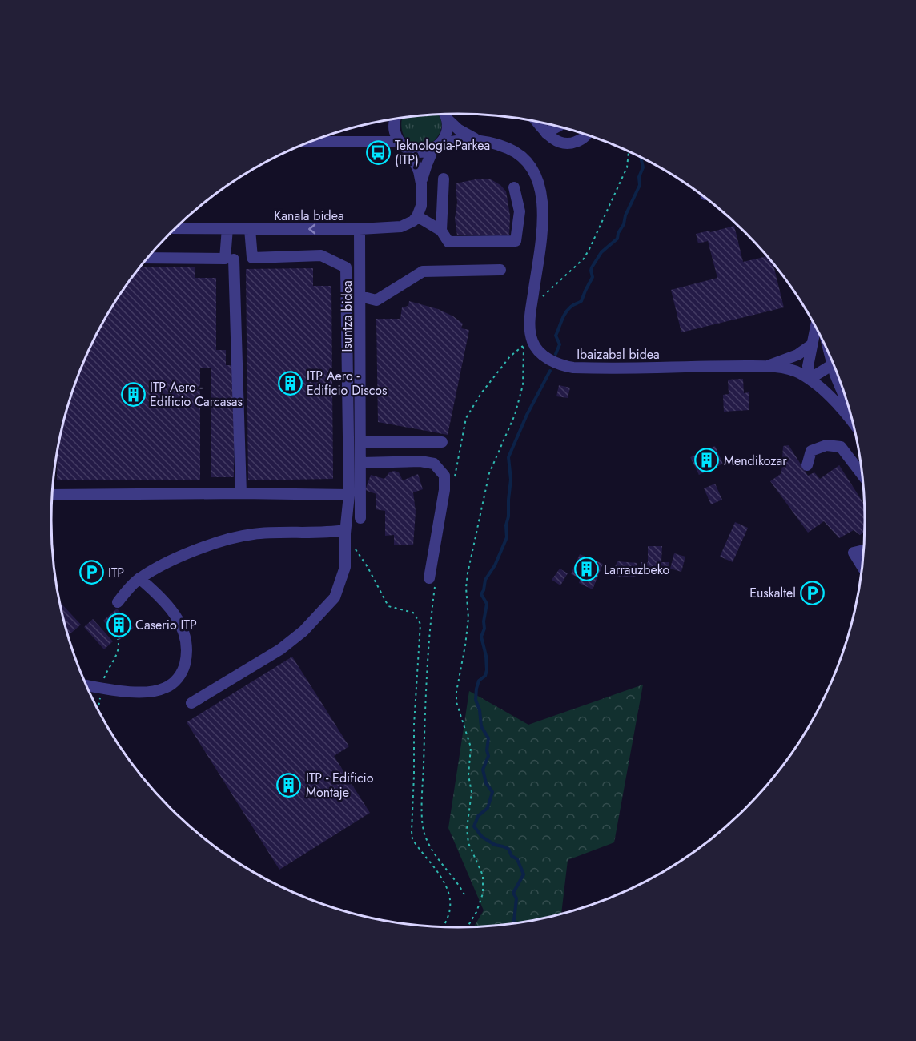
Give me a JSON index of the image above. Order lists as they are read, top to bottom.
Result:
{
  "streets": {
    "street": ["Kanala bidea", "Isuntza bidea", "Ibaizabal bidea"]
  },
  "crossings": [
    ["Kanala bidea", "Isuntza bidea"]
  ],
  "places": {
    "bus stop": ["Teknologia-Parkea (ITP)"],
    "building": [
      "ITP Aero - Edificio Discos",
      "ITP Aero - Edificio Carcasas",
      "Mendikozar",
      "Larrauzbeko",
      "Caserio ITP",
      "ITP - Edificio Montaje"
    ],
    "parking": ["ITP", "Euskaltel"]
  }
}
